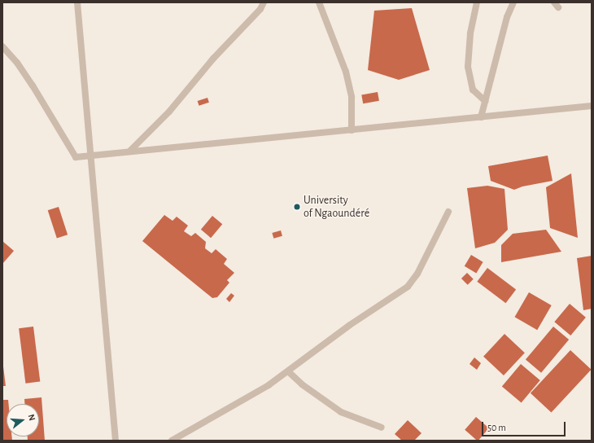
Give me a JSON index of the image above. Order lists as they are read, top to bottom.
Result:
{
  "places": ["University of Ngaoundéré"],
  "scale_bar": "50 m",
  "north": "right"
}
